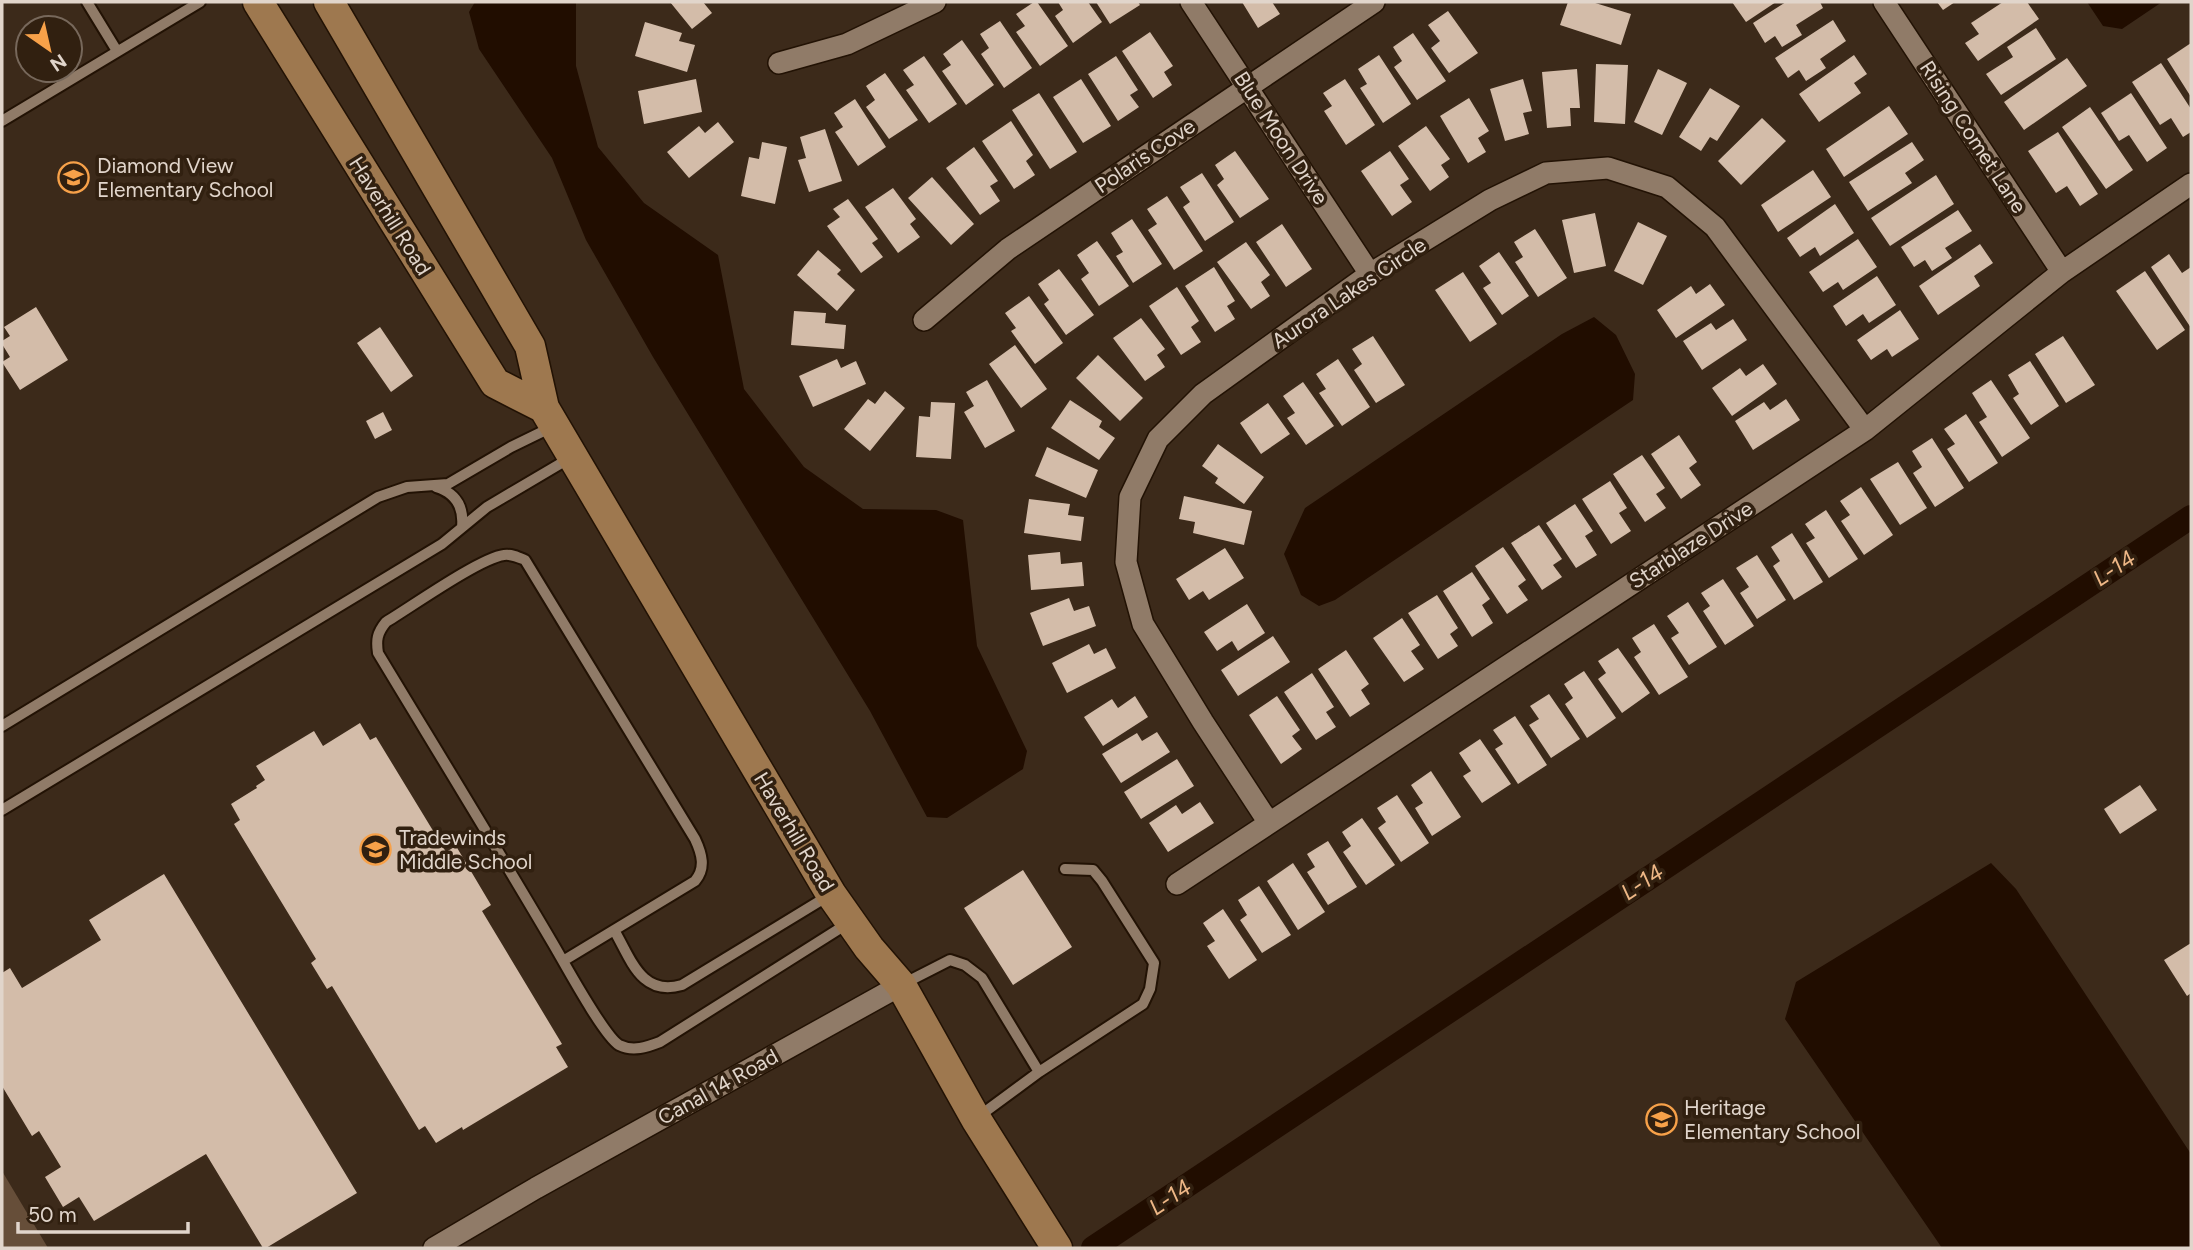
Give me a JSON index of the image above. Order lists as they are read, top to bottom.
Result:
{
  "streets": {
    "street": [
      "Rising Comet Lane",
      "Blue Moon Drive",
      "Polaris Cove",
      "Haverhill Road",
      "Aurora Lakes Circle",
      "Starblaze Drive",
      "Canal 14 Road"
    ]
  },
  "crossings": [
    ["Rising Comet Lane", "Starblaze Drive"],
    ["Blue Moon Drive", "Polaris Cove"],
    ["Blue Moon Drive", "Aurora Lakes Circle"],
    ["Haverhill Road", "Canal 14 Road"],
    ["Aurora Lakes Circle", "Starblaze Drive"]
  ],
  "water": ["L-14"],
  "places": {
    "school or university": ["Diamond View Elementary School", "Tradewinds Middle School", "Heritage Elementary School"]
  },
  "scale_bar": "50 m",
  "north": "bottom right"
}
